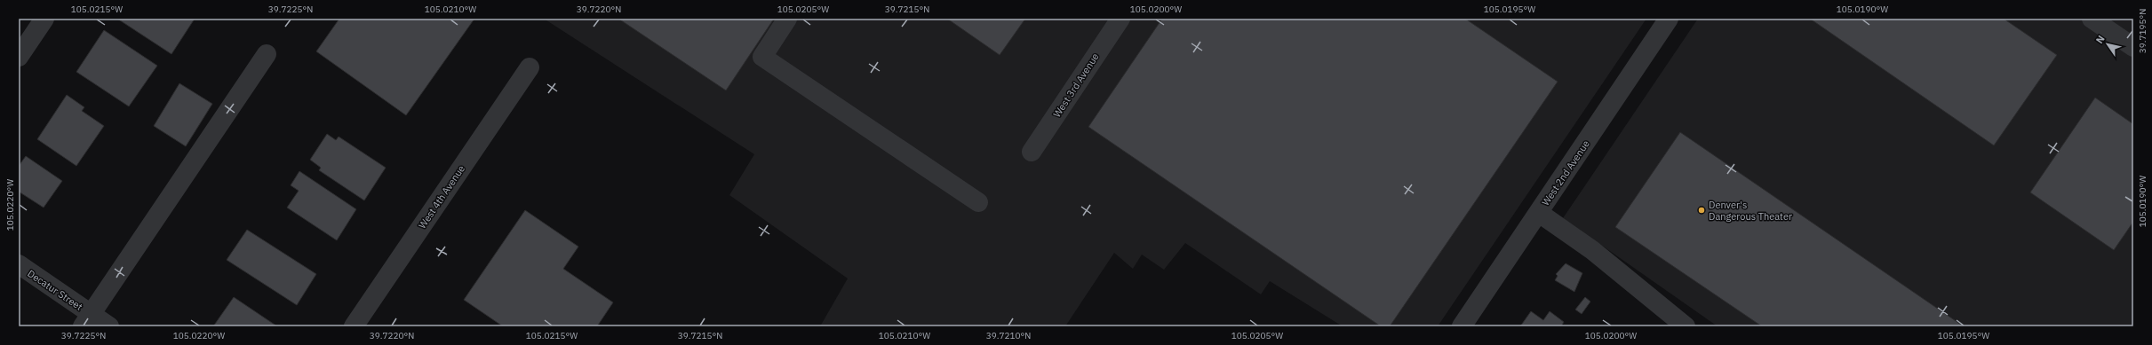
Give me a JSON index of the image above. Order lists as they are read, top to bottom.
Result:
{
  "streets": {
    "street": [
      "West 3rd Avenue",
      "West 2nd Avenue",
      "West 4th Avenue",
      "Decatur Street"
    ]
  },
  "places": ["Denver's Dangerous Theater"],
  "north": "top left",
  "coordinates": [
    "105.0215°W",
    "39.7225°N",
    "105.0210°W",
    "39.7220°N",
    "105.0205°W",
    "39.7215°N",
    "105.0200°W",
    "105.0195°W",
    "105.0190°W",
    "39.7195°N",
    "105.0220°W",
    "39.7210°N"
  ]
}
